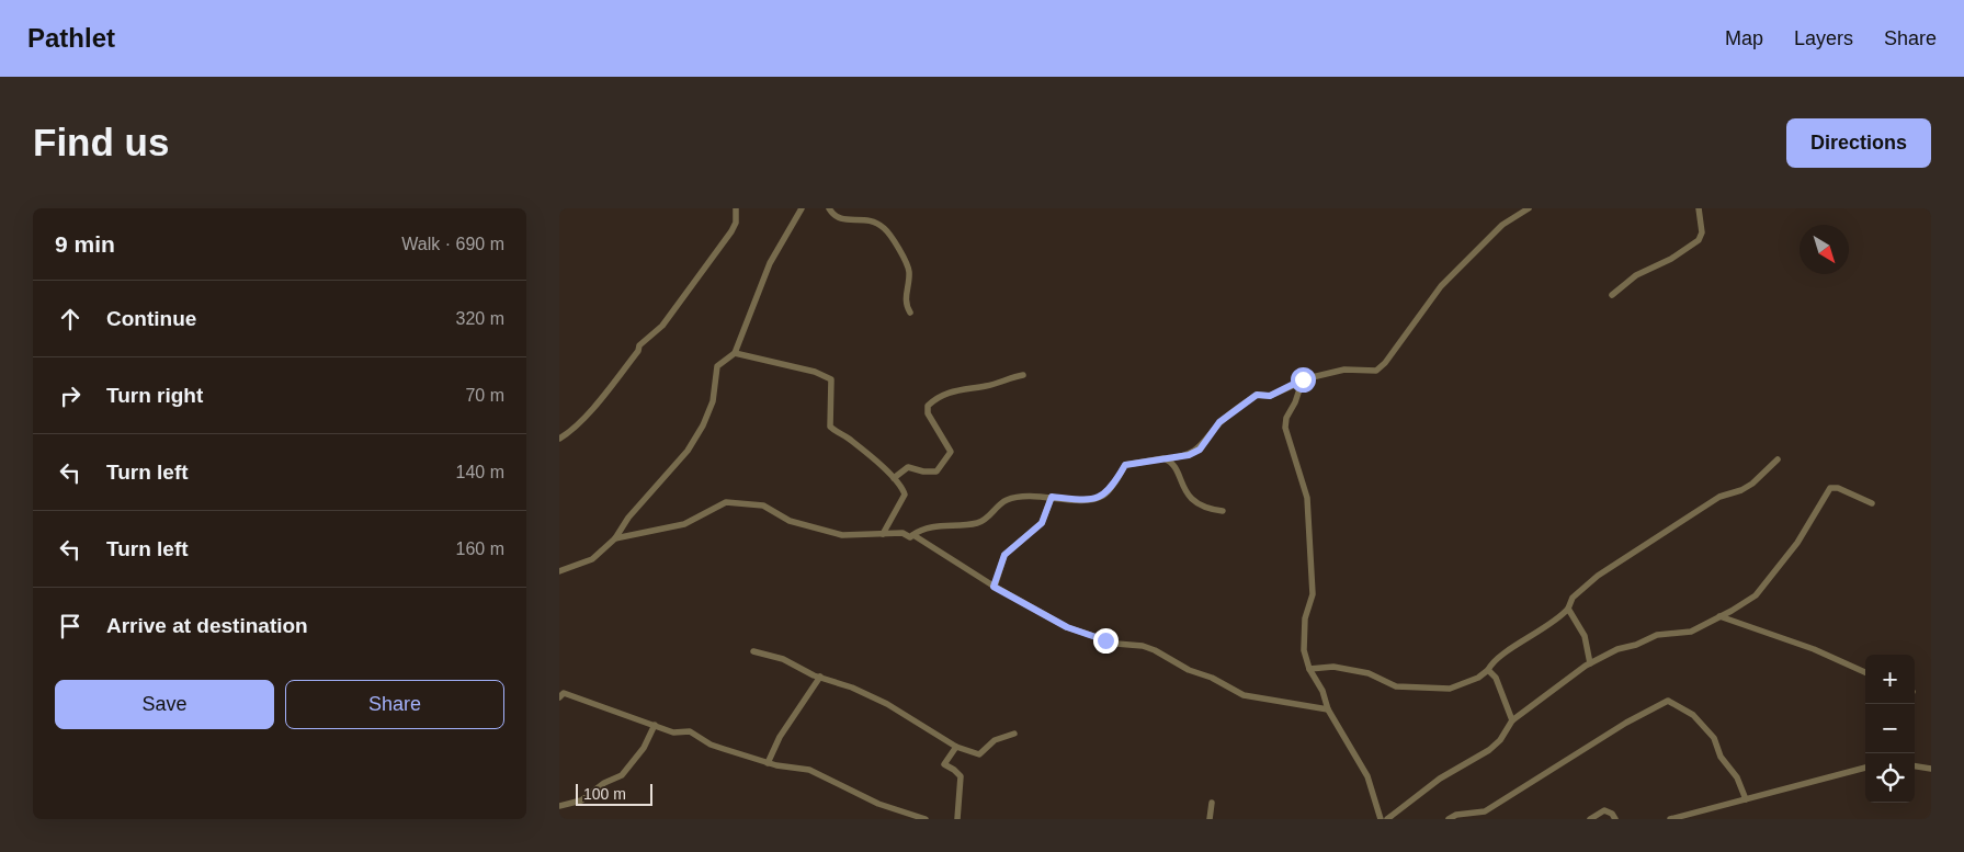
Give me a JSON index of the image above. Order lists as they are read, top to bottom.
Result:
{
  "scale_bar": "100 m",
  "north": "bottom right",
  "page": {
    "header": "Pathlet",
    "nav": ["Map", "Layers", "Share"],
    "buttons": [
      "Directions",
      ["Save", "Share"]
    ],
    "title": "Find us",
    "heading": ["9 min", "Walk · 690 m"],
    "list": [
      ["Continue", "320 m"],
      ["Turn right", "70 m"],
      ["Turn left", "140 m"],
      ["Turn left", "160 m"],
      "Arrive at destination"
    ],
    "map_buttons": ["+", "−"],
    "scale": "100 m"
  }
}
